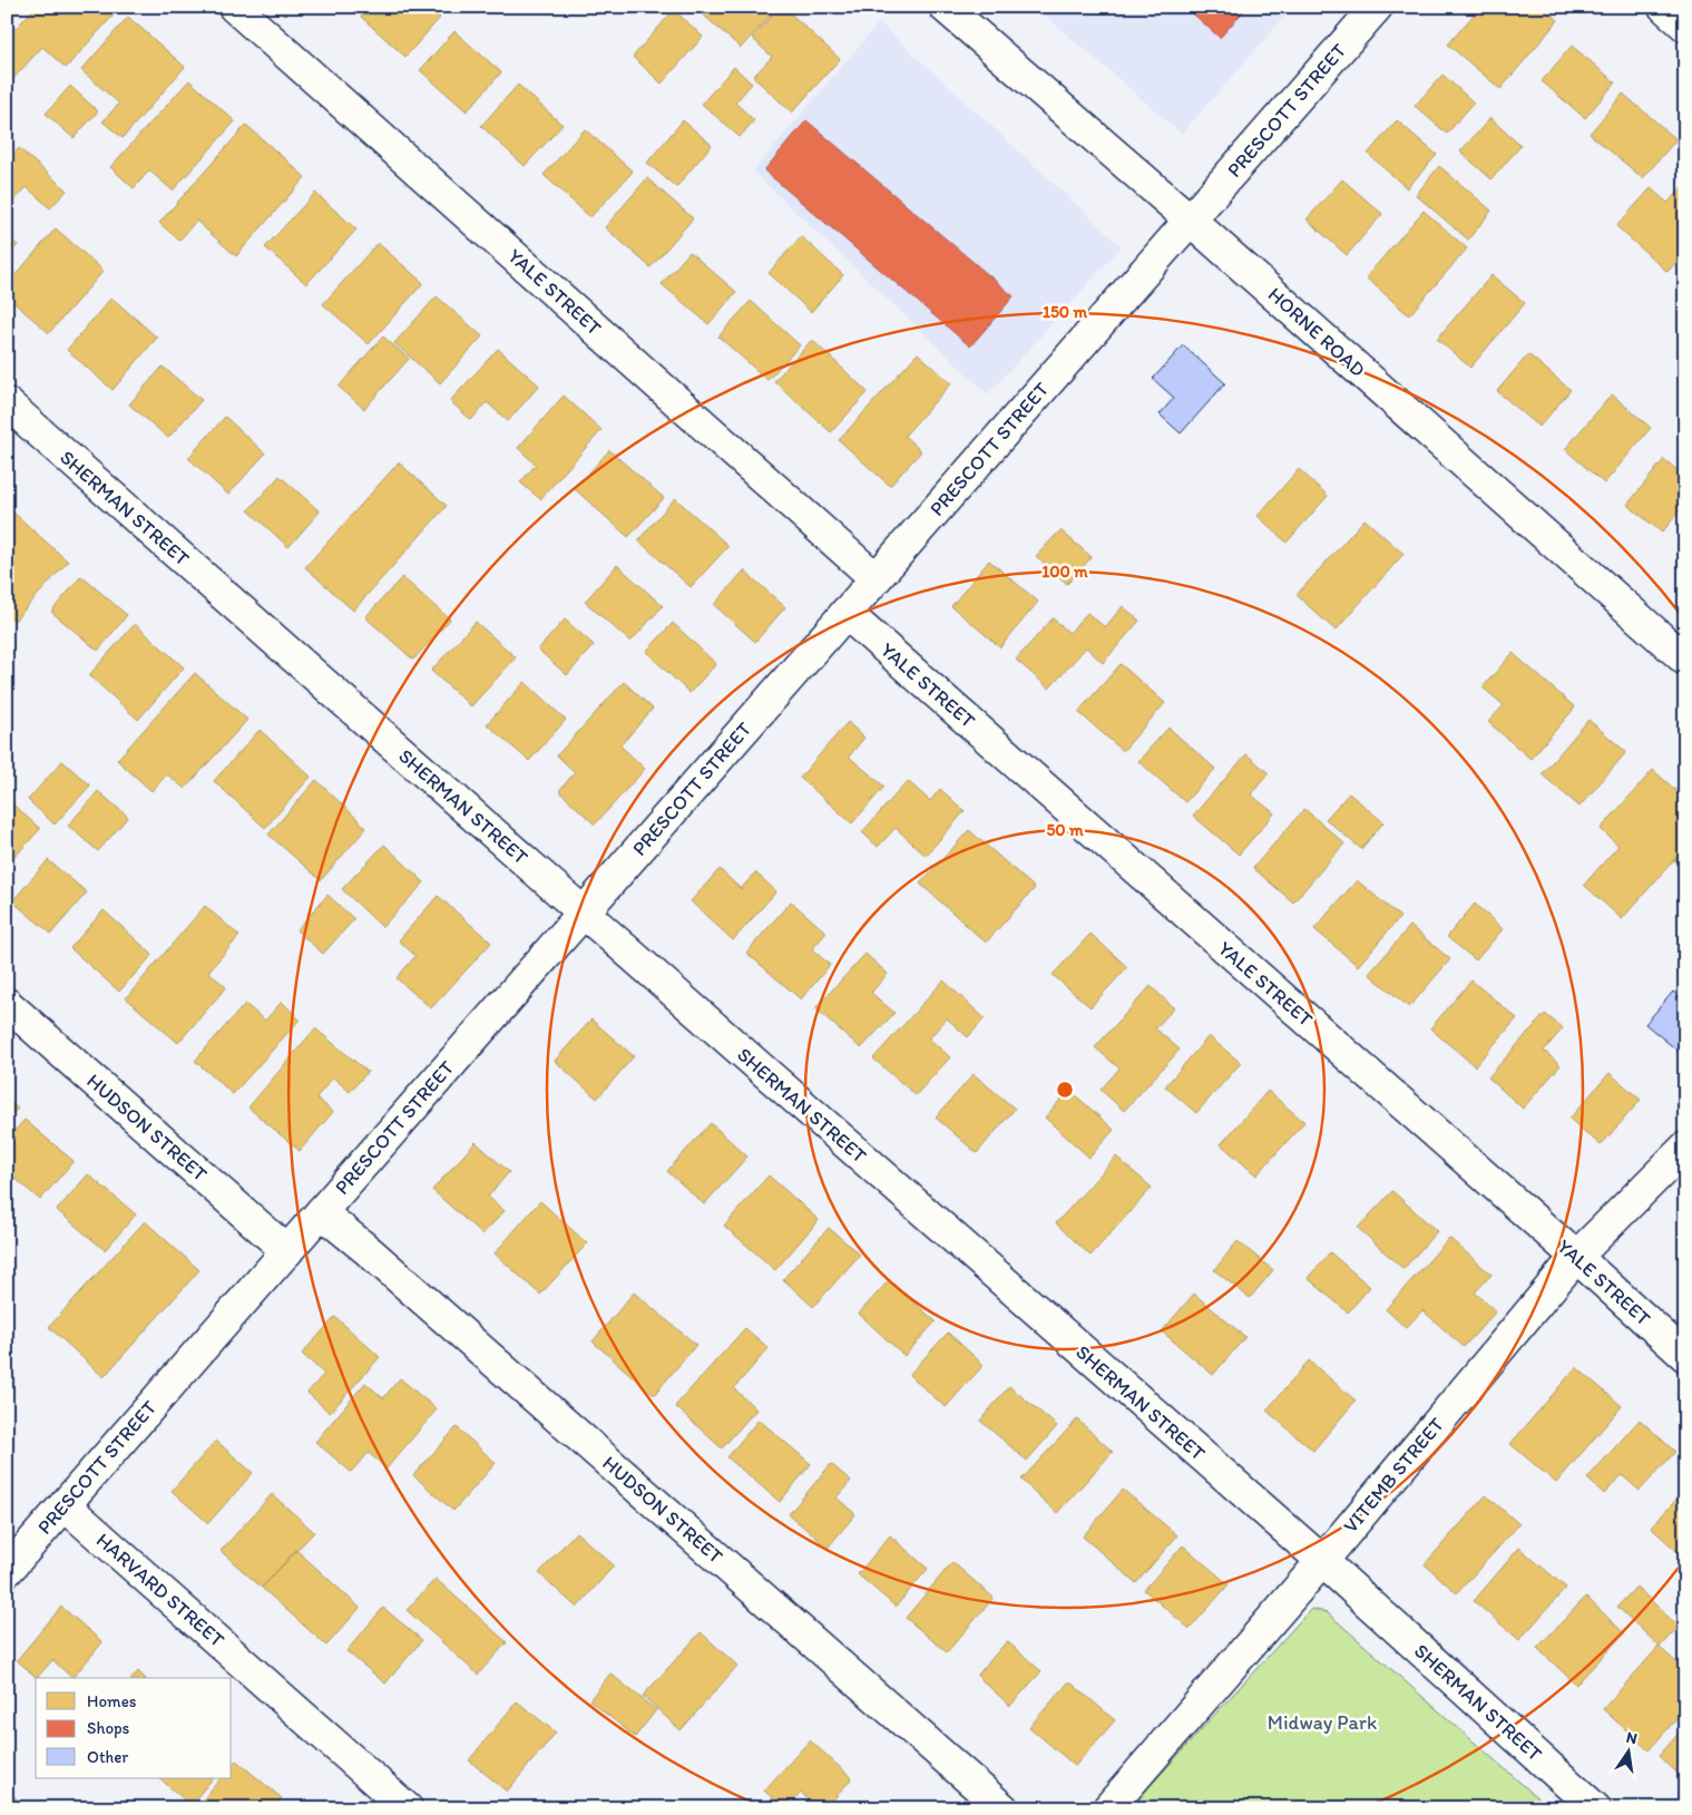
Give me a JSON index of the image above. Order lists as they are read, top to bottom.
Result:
{
  "streets": {
    "street": [
      "PRESCOTT STREET",
      "YALE STREET",
      "HORNE ROAD",
      "SHERMAN STREET",
      "HUDSON STREET",
      "VITEMB STREET",
      "HARVARD STREET"
    ]
  },
  "crossings": [
    ["PRESCOTT STREET", "YALE STREET"],
    ["PRESCOTT STREET", "HORNE ROAD"],
    ["PRESCOTT STREET", "SHERMAN STREET"],
    ["PRESCOTT STREET", "HUDSON STREET"],
    ["PRESCOTT STREET", "HARVARD STREET"],
    ["YALE STREET", "VITEMB STREET"],
    ["SHERMAN STREET", "VITEMB STREET"]
  ],
  "parks": ["Midway Park"],
  "legend": ["Homes", "Shops", "Other"],
  "north": "top",
  "rings": ["150 m", "100 m", "50 m"]
}
